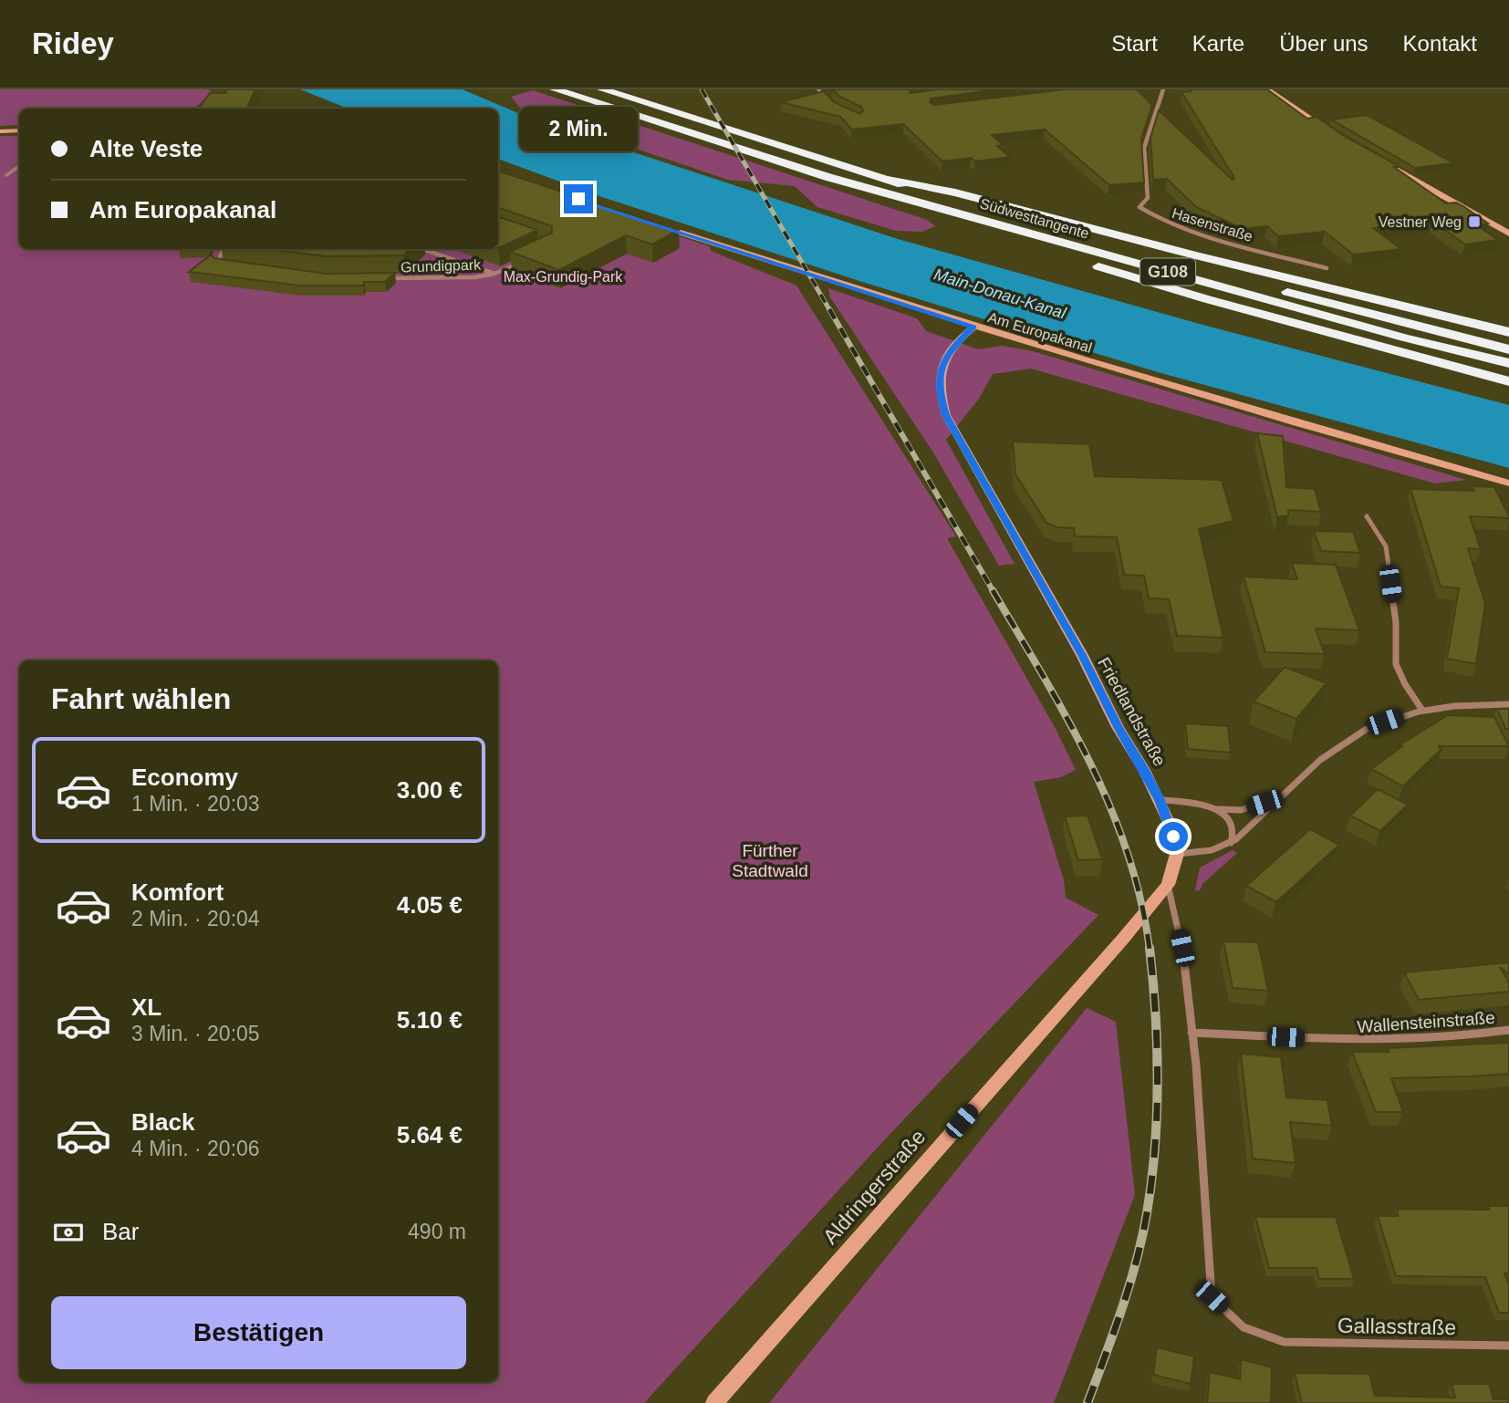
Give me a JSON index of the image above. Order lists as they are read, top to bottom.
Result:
{
  "streets": {
    "highway": ["Südwesttangente", "G108"],
    "main road": ["Am Europakanal", "Friedlandstraße", "Aldringerstraße"],
    "street": [
      "Hasenstraße",
      "Grundigpark",
      "Wallensteinstraße",
      "Gallasstraße"
    ]
  },
  "crossings": [
    ["Am Europakanal", "Friedlandstraße"],
    ["Wallensteinstraße", "Gallasstraße"]
  ],
  "water": ["Main-Donau-Kanal"],
  "parks": ["Max-Grundig-Park", "Fürther Stadtwald"],
  "places": {
    "transit": ["Vestner Weg"]
  },
  "page": {
    "header": "Ridey",
    "nav": [
      "Start",
      "Karte",
      "Über uns",
      "Kontakt"
    ],
    "bubble": "2 Min.",
    "banner": ["Alte Veste", "Am Europakanal"],
    "heading": "Fahrt wählen",
    "list": [
      {
        "name": "Economy",
        "note": "1 Min. · 20:03",
        "value": "3.00 €"
      },
      {
        "name": "Komfort",
        "note": "2 Min. · 20:04",
        "value": "4.05 €"
      },
      {
        "name": "XL",
        "note": "3 Min. · 20:05",
        "value": "5.10 €"
      },
      {
        "name": "Black",
        "note": "4 Min. · 20:06",
        "value": "5.64 €"
      }
    ],
    "pay": ["Bar", "490 m"],
    "buttons": "Bestätigen"
  }
}
